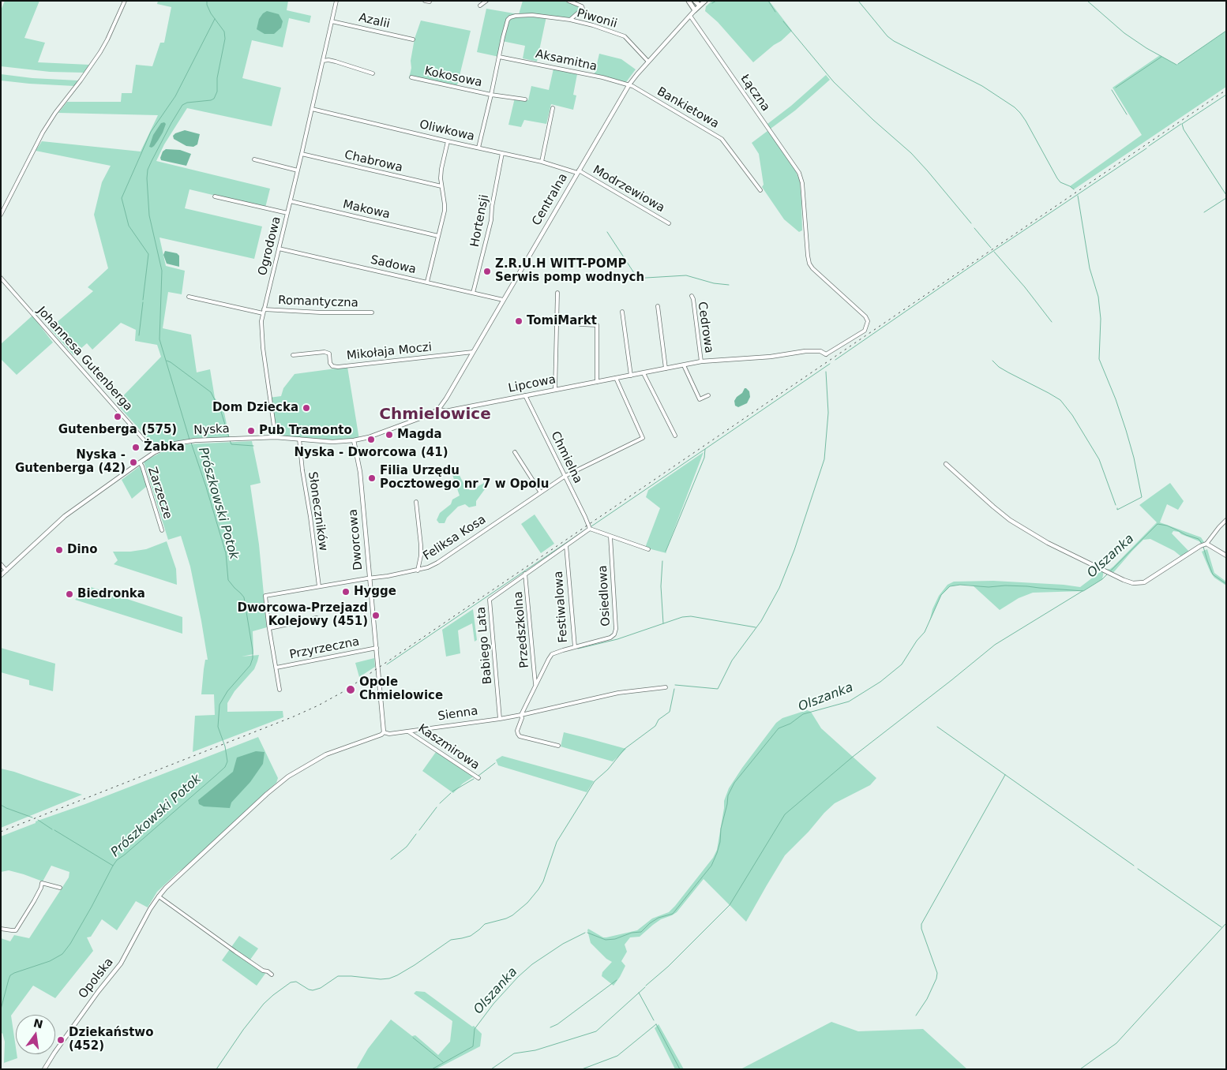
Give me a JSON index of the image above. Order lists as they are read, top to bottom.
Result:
{
  "streets": {
    "street": [
      "Piwonii",
      "Azalii",
      "Aksamitna",
      "Kokosowa",
      "Łączna",
      "Bankietowa",
      "Oliwkowa",
      "Chabrowa",
      "Modrzewiowa",
      "Centralna",
      "Makowa",
      "Hortensji",
      "Ogrodowa",
      "Sadowa",
      "Romantyczna",
      "Cedrowa",
      "Mikołaja Moczi",
      "Johannesa Gutenberga",
      "Lipcowa",
      "Nyska",
      "Chmielna",
      "Zarzecze",
      "Słoneczników",
      "Feliksa Kosa",
      "Dworcowa",
      "Osiedlowa",
      "Festiwalowa",
      "Przedszkolna",
      "Babiego Lata",
      "Przyrzeczna",
      "Sienna",
      "Kaszmirowa",
      "Opolska"
    ]
  },
  "crossings": [
    ["Piwonii", "Aksamitna"],
    ["Piwonii", "Centralna"],
    ["Azalii", "Ogrodowa"],
    ["Aksamitna", "Bankietowa"],
    ["Aksamitna", "Centralna"],
    ["Łączna", "Centralna"],
    ["Łączna", "Lipcowa"],
    ["Bankietowa", "Centralna"],
    ["Oliwkowa", "Modrzewiowa"],
    ["Oliwkowa", "Centralna"],
    ["Oliwkowa", "Hortensji"],
    ["Oliwkowa", "Ogrodowa"],
    ["Chabrowa", "Ogrodowa"],
    ["Modrzewiowa", "Centralna"],
    ["Centralna", "Sadowa"],
    ["Centralna", "Mikołaja Moczi"],
    ["Centralna", "Lipcowa"],
    ["Centralna", "Nyska"],
    ["Makowa", "Ogrodowa"],
    ["Hortensji", "Sadowa"],
    ["Ogrodowa", "Sadowa"],
    ["Ogrodowa", "Romantyczna"],
    ["Ogrodowa", "Nyska"],
    ["Cedrowa", "Lipcowa"],
    ["Johannesa Gutenberga", "Nyska"],
    ["Lipcowa", "Nyska"],
    ["Lipcowa", "Chmielna"],
    ["Lipcowa", "Feliksa Kosa"],
    ["Nyska", "Zarzecze"],
    ["Nyska", "Słoneczników"],
    ["Nyska", "Dworcowa"],
    ["Chmielna", "Feliksa Kosa"],
    ["Chmielna", "Babiego Lata"],
    ["Słoneczników", "Feliksa Kosa"],
    ["Feliksa Kosa", "Dworcowa"],
    ["Dworcowa", "Przyrzeczna"],
    ["Dworcowa", "Sienna"],
    ["Osiedlowa", "Festiwalowa"],
    ["Festiwalowa", "Przedszkolna"],
    ["Festiwalowa", "Babiego Lata"],
    ["Festiwalowa", "Sienna"],
    ["Przedszkolna", "Babiego Lata"],
    ["Babiego Lata", "Sienna"],
    ["Sienna", "Kaszmirowa"],
    ["Sienna", "Opolska"]
  ],
  "districts": ["Chmielowice"],
  "water": ["Prószkowski Potok", "Olszanka"],
  "places": [
    "Z.R.U.H WITT-POMP Serwis pomp wodnych",
    "TomiMarkt",
    "Dom Dziecka",
    "Gutenberga (575)",
    "Pub Tramonto",
    "Magda",
    "Nyska - Dworcowa (41)",
    "Żabka",
    "Nyska - Gutenberga (42)",
    "Filia Urzędu Pocztowego nr 7 w Opolu",
    "Dino",
    "Hygge",
    "Biedronka",
    "Dworcowa-Przejazd Kolejowy (451)",
    "Opole Chmielowice",
    "Dziekaństwo (452)"
  ],
  "north": "top"
}
